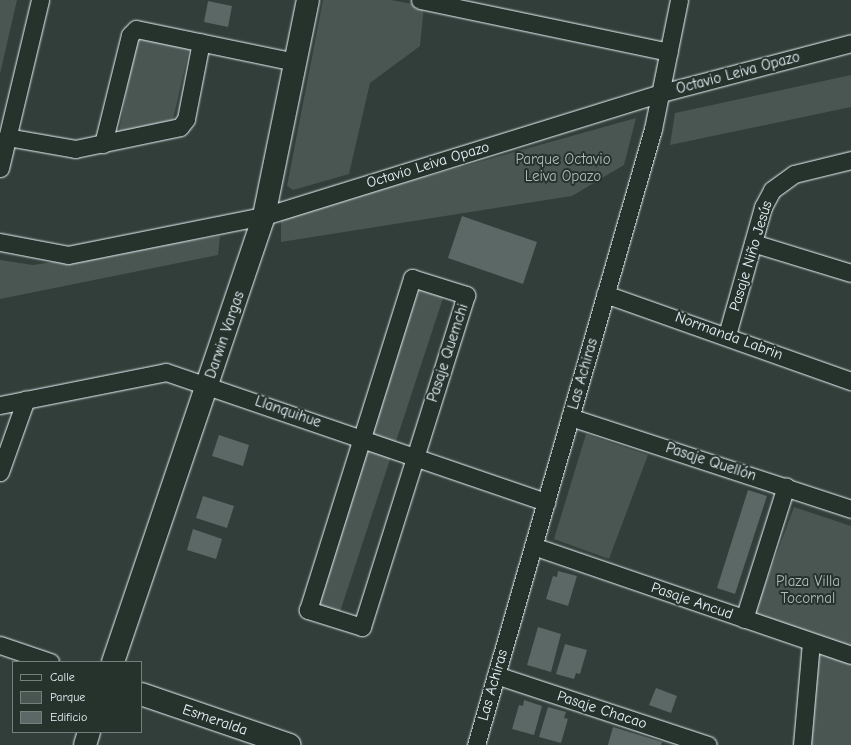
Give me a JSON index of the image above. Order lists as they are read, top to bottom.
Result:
{
  "streets": {
    "street": [
      "Octavio Leiva Opazo",
      "Pasaje Niño Jesús",
      "Darwin Vargas",
      "Normanda Labrin",
      "Pasaje Quemchi",
      "Las Achiras",
      "Llanquihue",
      "Pasaje Quellón",
      "Pasaje Ancud",
      "Pasaje Chacao",
      "Esmeralda"
    ]
  },
  "crossings": [
    ["Octavio Leiva Opazo", "Darwin Vargas"],
    ["Octavio Leiva Opazo", "Las Achiras"],
    ["Pasaje Niño Jesús", "Normanda Labrin"],
    ["Darwin Vargas", "Llanquihue"],
    ["Normanda Labrin", "Las Achiras"],
    ["Pasaje Quemchi", "Llanquihue"],
    ["Las Achiras", "Llanquihue"],
    ["Las Achiras", "Pasaje Quellón"],
    ["Las Achiras", "Pasaje Ancud"],
    ["Las Achiras", "Pasaje Chacao"]
  ],
  "parks": ["Parque Octavio Leiva Opazo", "Plaza Villa Tocornal"],
  "legend": ["Calle", "Parque", "Edificio"]
}
